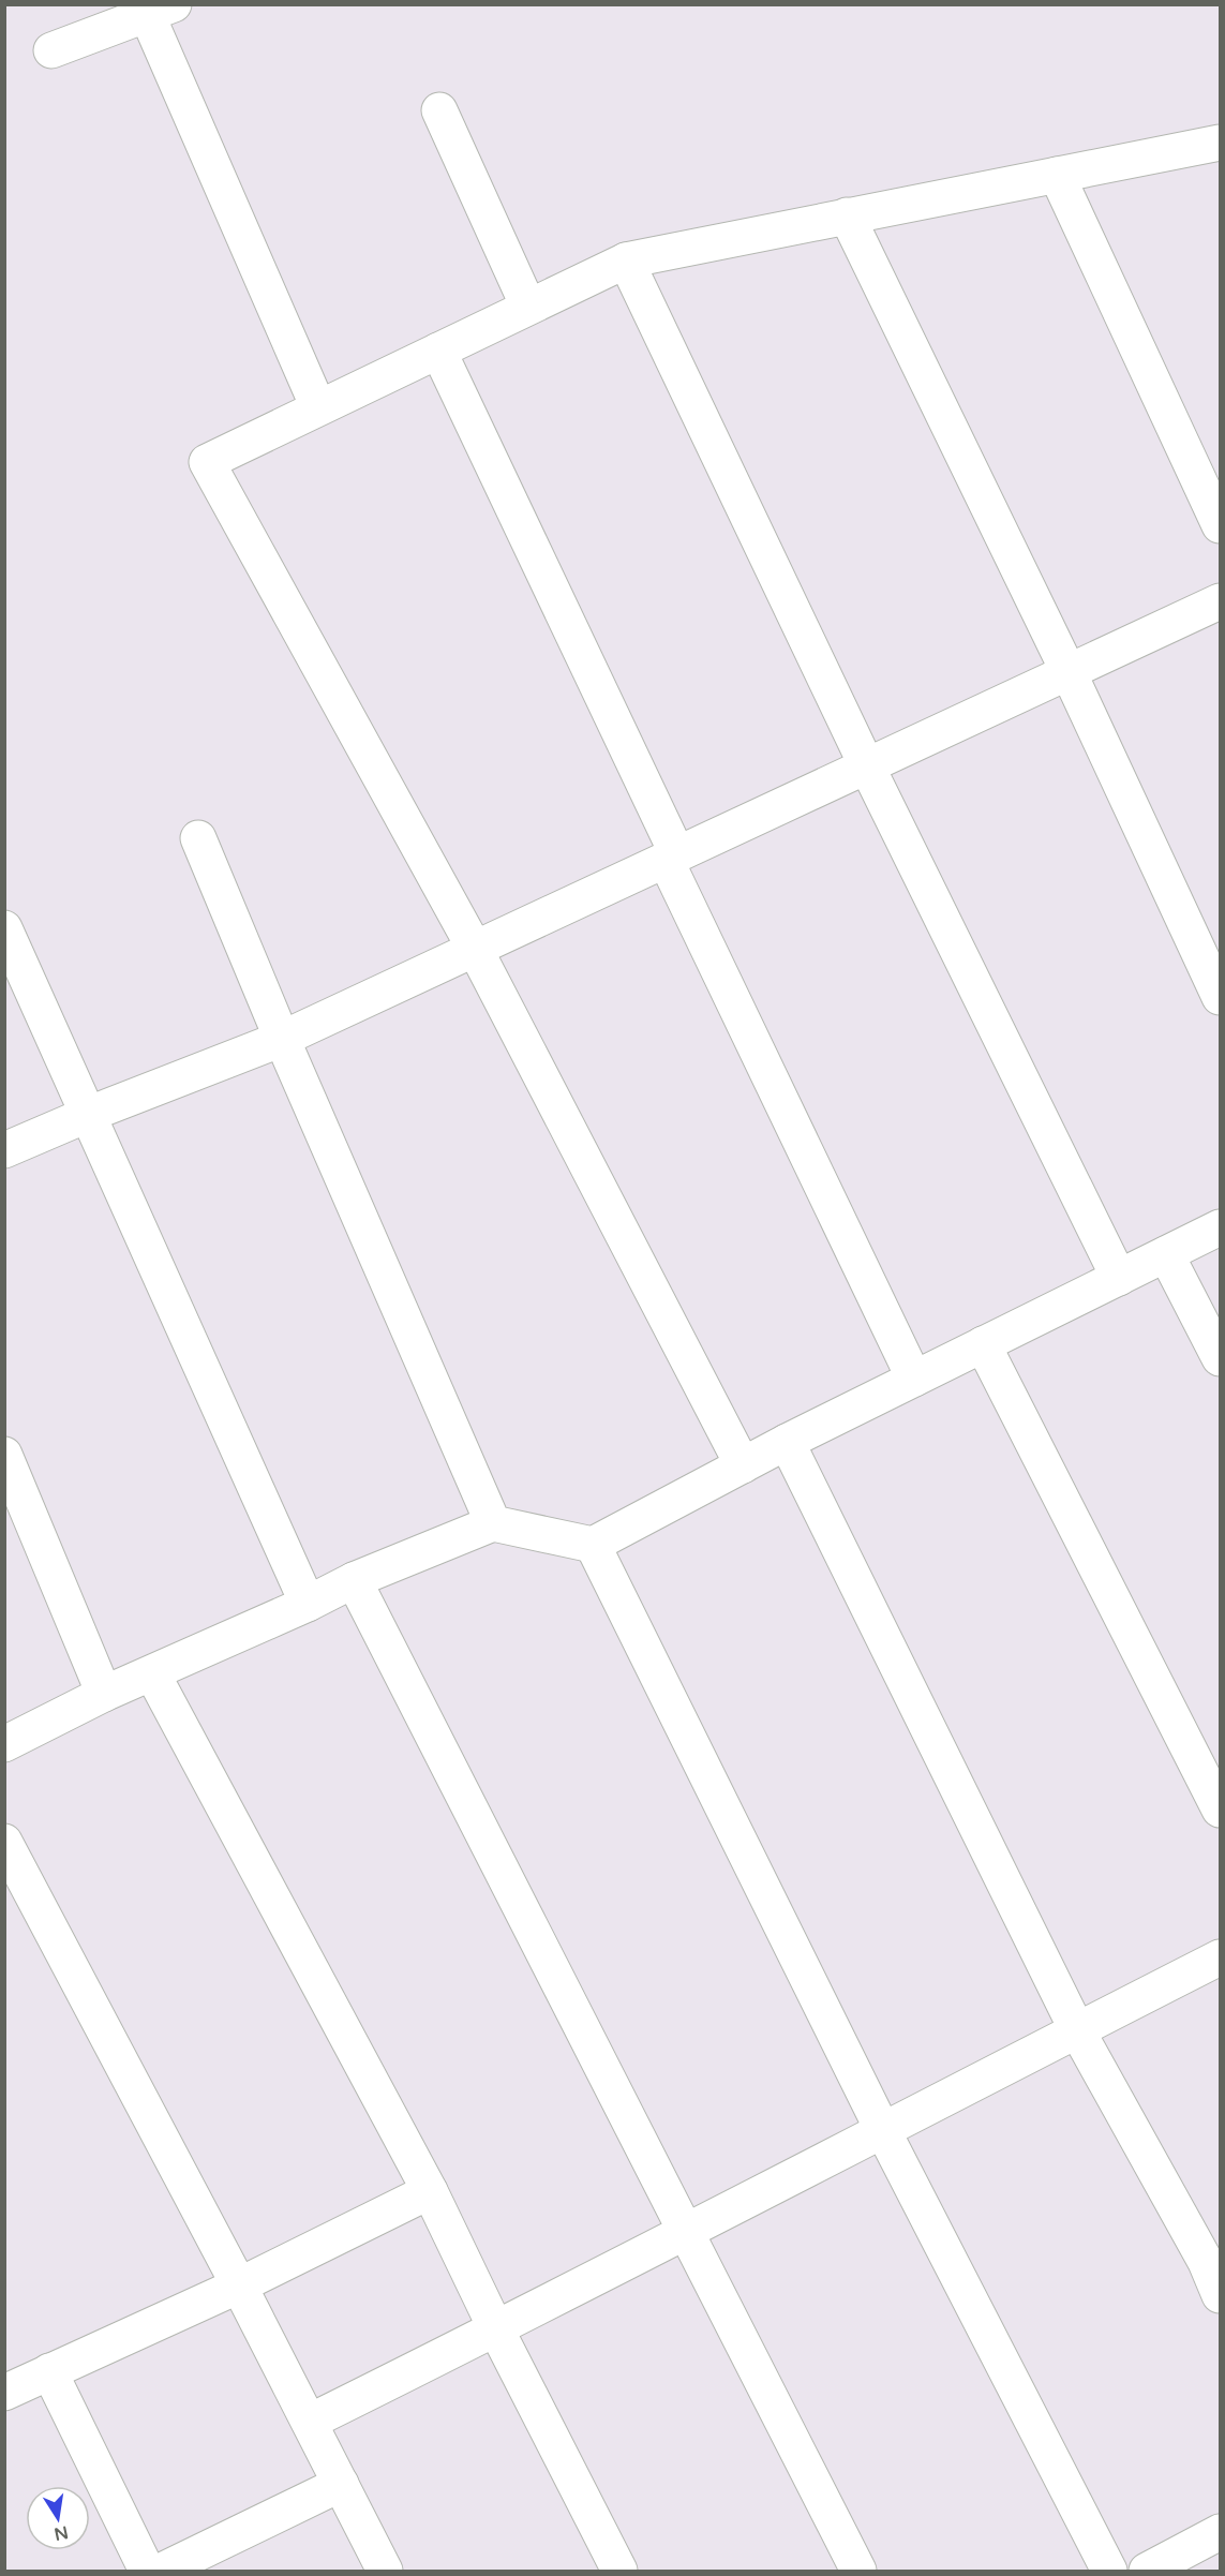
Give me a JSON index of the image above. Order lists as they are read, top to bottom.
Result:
{
  "north": "bottom"
}
